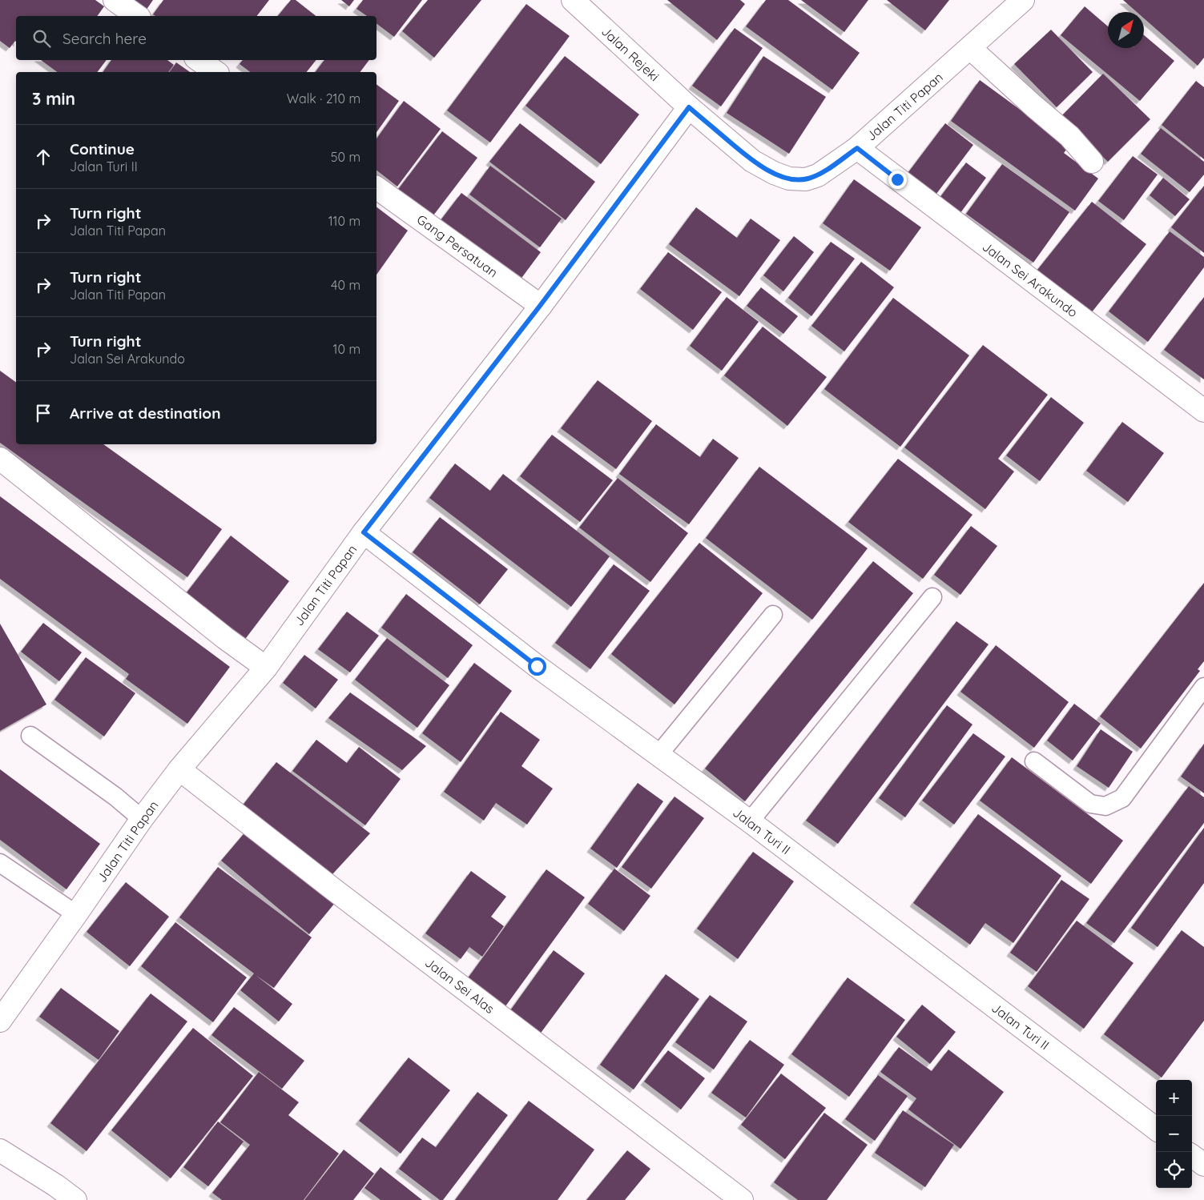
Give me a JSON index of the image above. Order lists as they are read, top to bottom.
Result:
{
  "streets": {
    "street": [
      "Jalan Rejeki",
      "Jalan Titi Papan",
      "Gang Persatuan",
      "Jalan Sei Arakundo",
      "Jalan Turi II",
      "Jalan Sei Alas"
    ]
  },
  "crossings": [
    ["Jalan Rejeki", "Jalan Titi Papan"],
    ["Jalan Titi Papan", "Gang Persatuan"],
    ["Jalan Titi Papan", "Jalan Sei Arakundo"],
    ["Jalan Titi Papan", "Jalan Turi II"],
    ["Jalan Titi Papan", "Jalan Sei Alas"]
  ],
  "north": "top right",
  "page": {
    "search": "Search here",
    "heading": ["3 min", "Walk · 210 m"],
    "list": [
      ["Continue", "Jalan Turi II", "50 m"],
      ["Turn right", "Jalan Titi Papan", "110 m"],
      ["Turn right", "Jalan Titi Papan", "40 m"],
      ["Turn right", "Jalan Sei Arakundo", "10 m"],
      "Arrive at destination"
    ],
    "map_buttons": ["+", "−"]
  }
}
